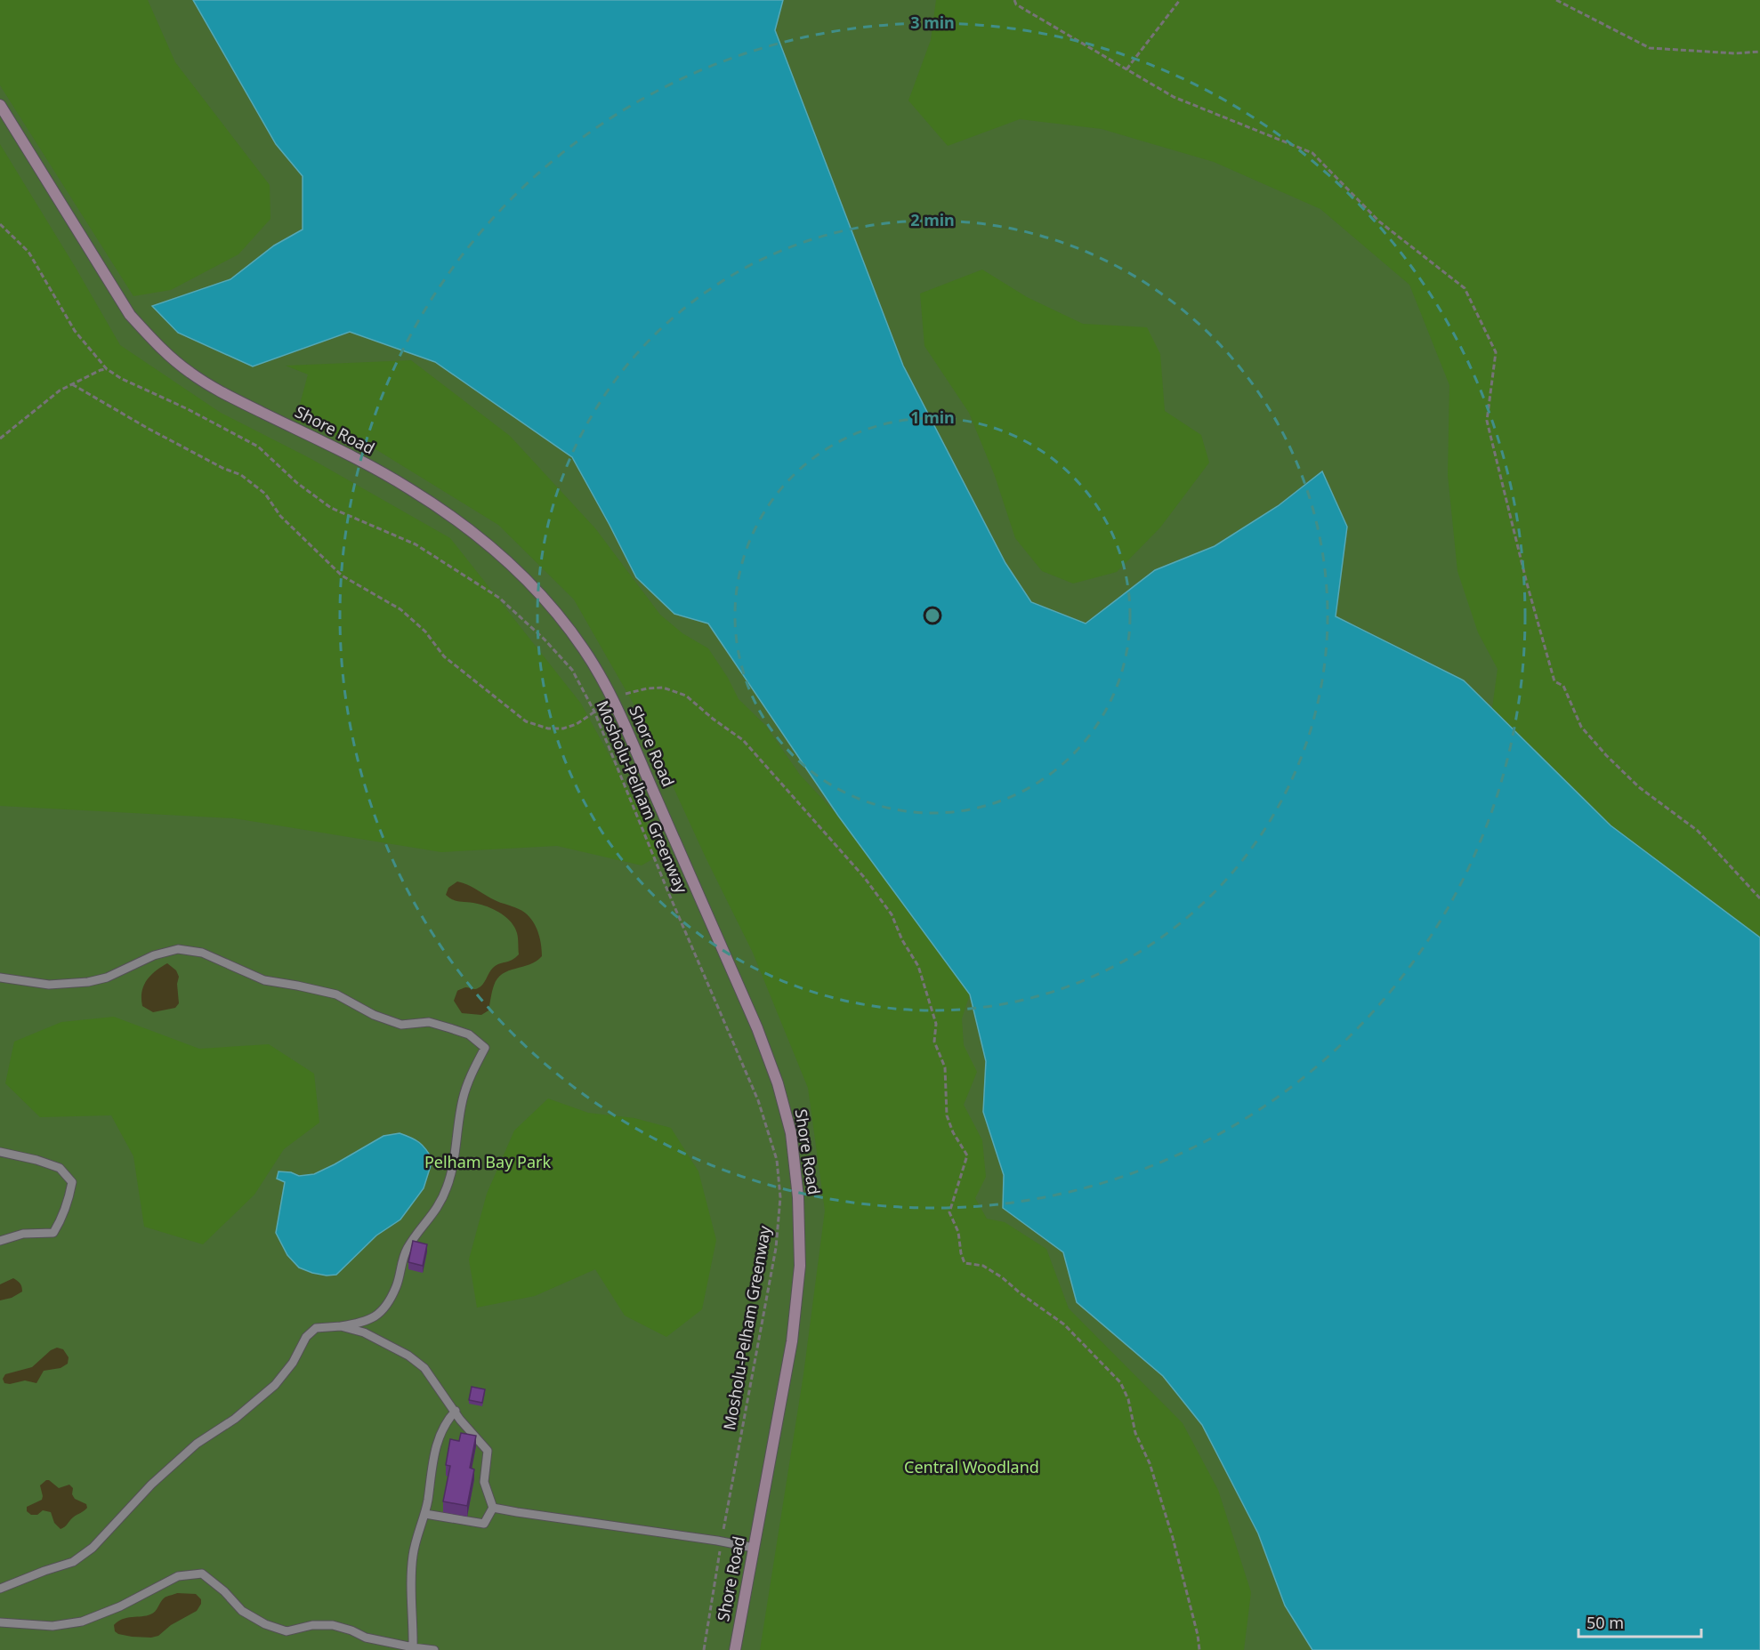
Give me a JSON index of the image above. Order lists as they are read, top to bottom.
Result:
{
  "streets": {
    "main road": ["Shore Road"],
    "path": ["Mosholu-Pelham Greenway"]
  },
  "parks": ["Pelham Bay Park", "Central Woodland"],
  "scale_bar": "50 m",
  "rings": ["3 min", "2 min", "1 min"]
}
